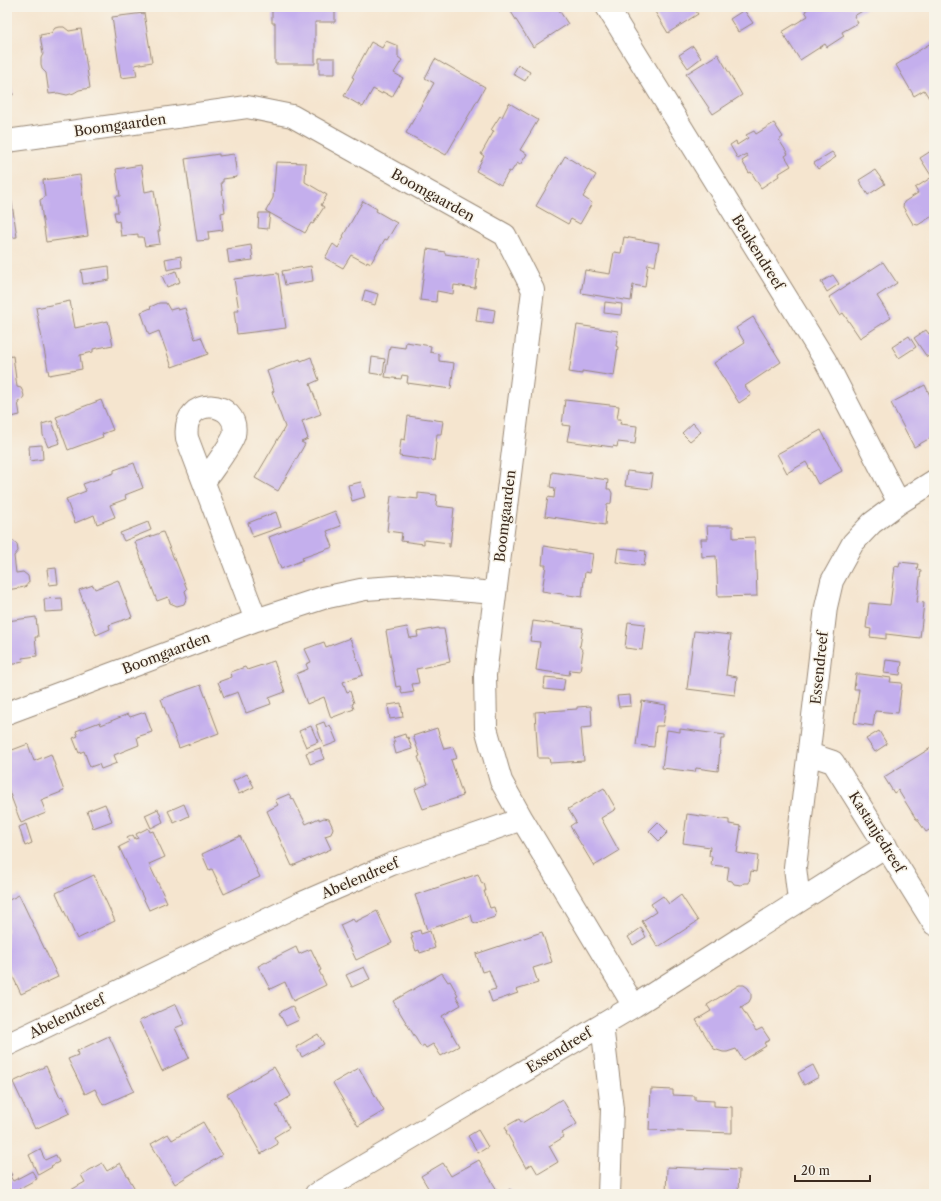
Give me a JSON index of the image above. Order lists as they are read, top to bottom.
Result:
{
  "streets": {
    "street": [
      "Boomgaarden",
      "Beukendreef",
      "Essendreef",
      "Kastanjedreef",
      "Abelendreef"
    ]
  },
  "crossings": [
    ["Boomgaarden", "Abelendreef"],
    ["Beukendreef", "Essendreef"],
    ["Essendreef", "Kastanjedreef"]
  ],
  "scale_bar": "20 m"
}
